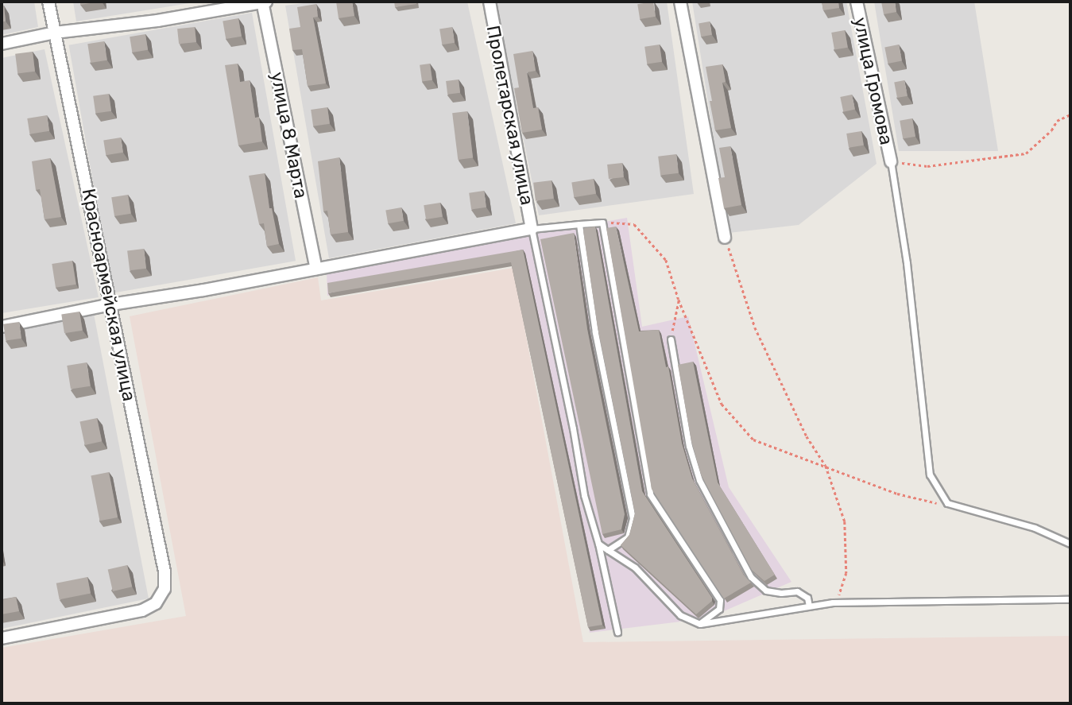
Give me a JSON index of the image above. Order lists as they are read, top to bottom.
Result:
{
  "streets": {
    "street": [
      "улица Громова",
      "Пролетарская улица",
      "улица 8 Марта",
      "Красноармейская улица"
    ]
  }
}
